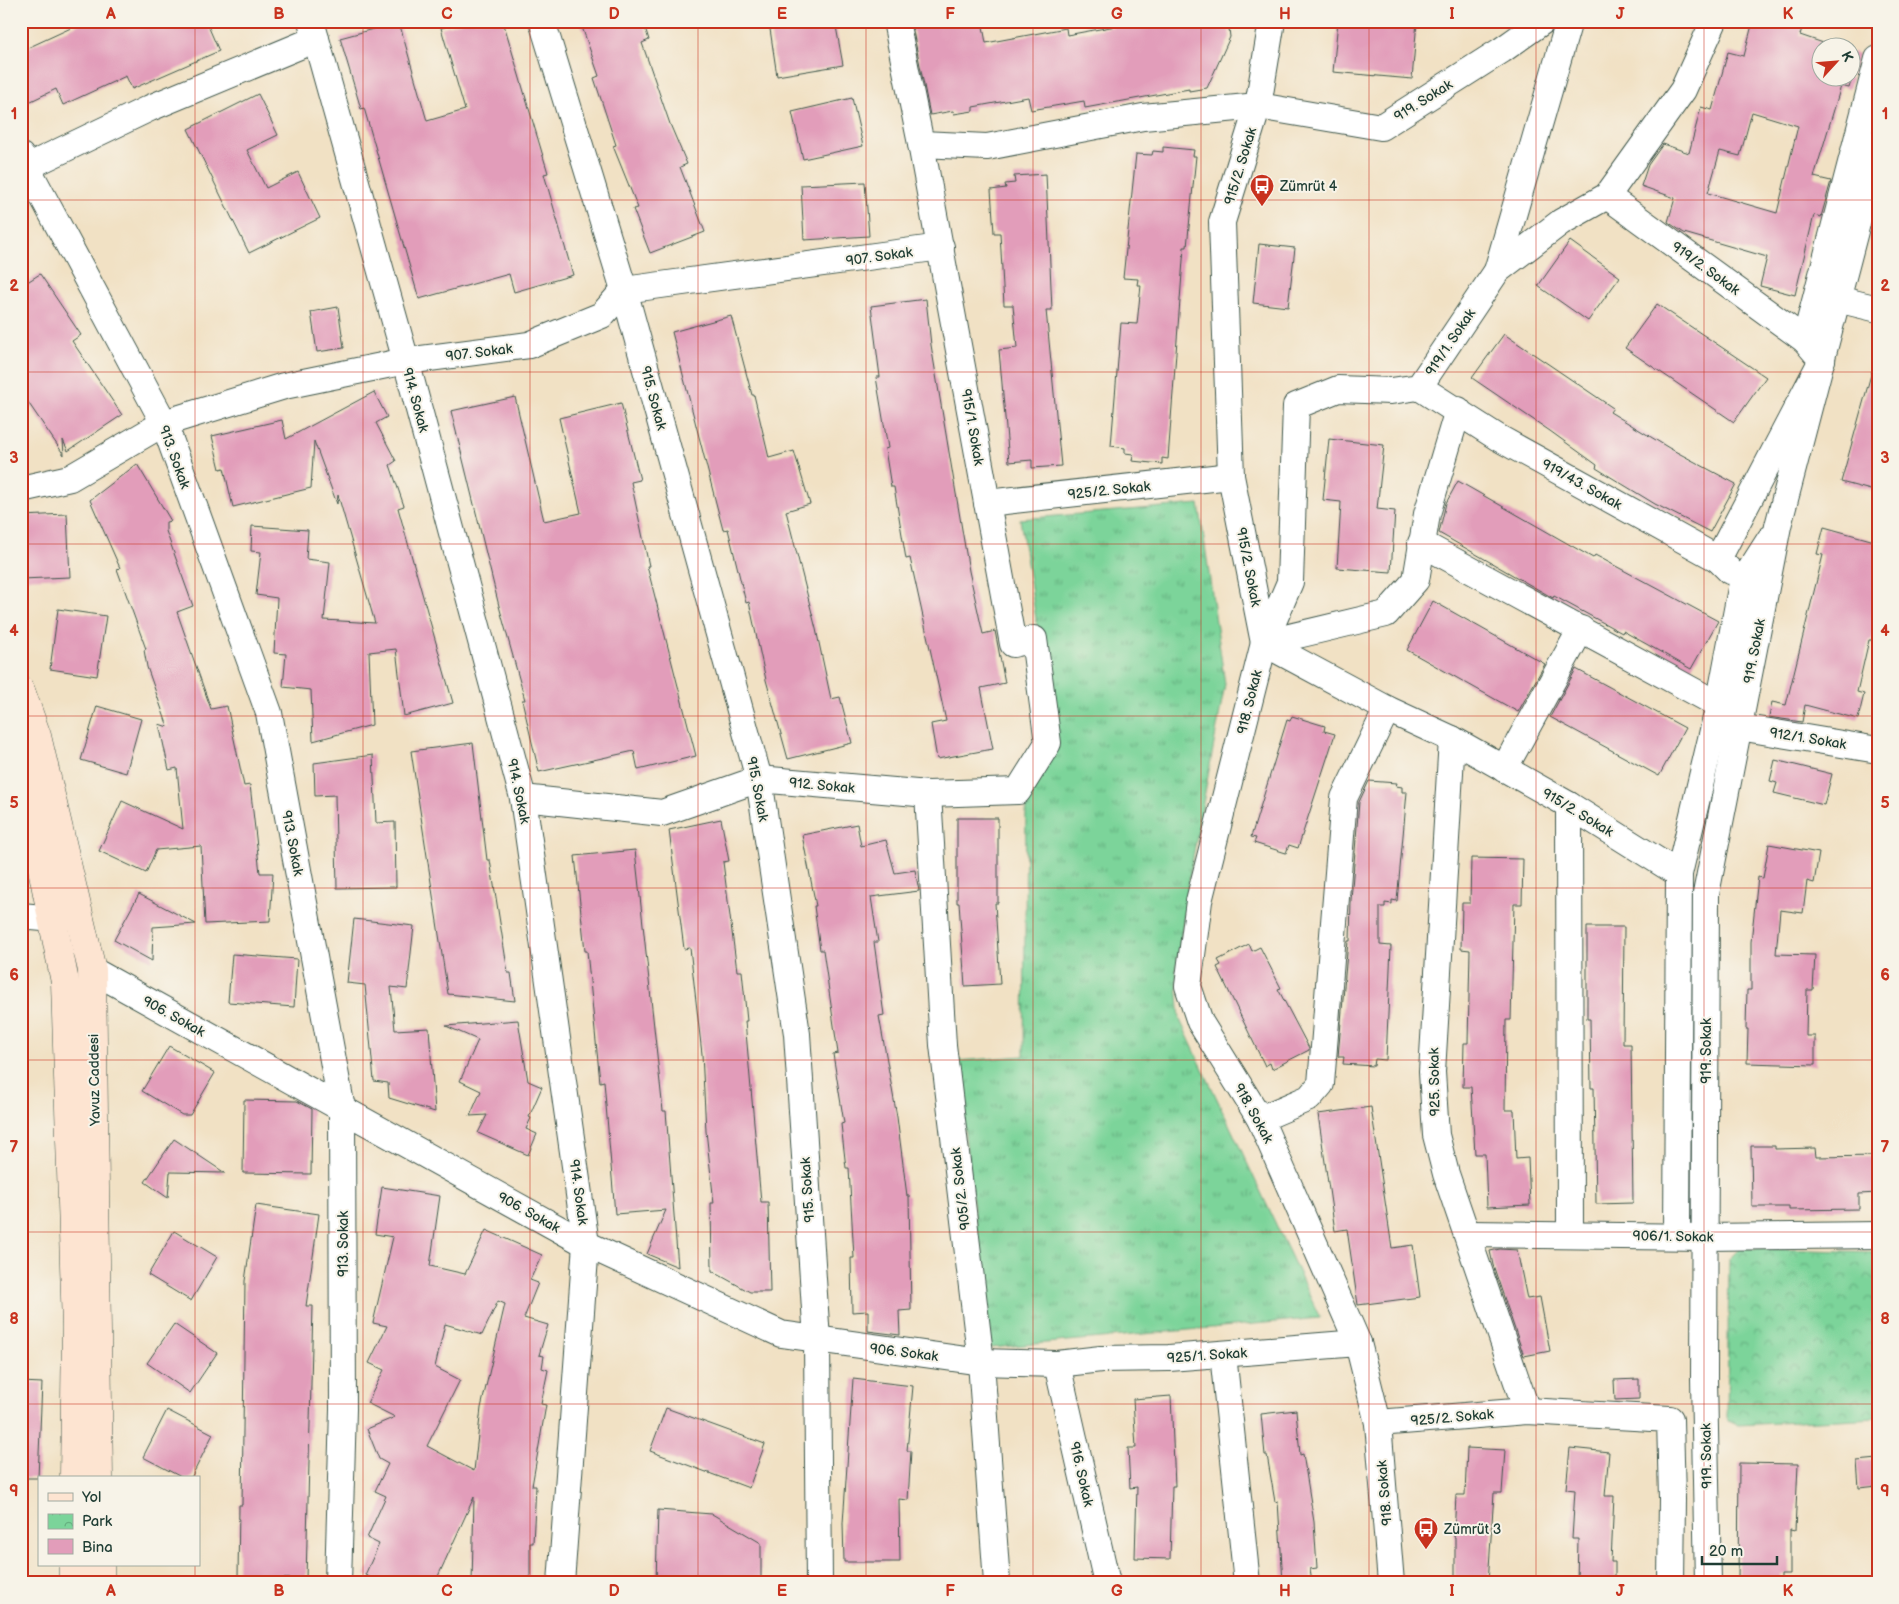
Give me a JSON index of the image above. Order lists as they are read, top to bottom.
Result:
{
  "streets": {
    "main road": ["Yavuz Caddesi"],
    "street": [
      "919. Sokak",
      "915/2. Sokak",
      "907. Sokak",
      "919/2. Sokak",
      "919/1. Sokak",
      "915. Sokak",
      "914. Sokak",
      "915/1. Sokak",
      "913. Sokak",
      "919/43. Sokak",
      "925/2. Sokak",
      "918. Sokak",
      "912/1. Sokak",
      "912. Sokak",
      "906. Sokak",
      "925. Sokak",
      "905/2. Sokak",
      "906/1. Sokak",
      "925/1. Sokak",
      "916. Sokak"
    ]
  },
  "crossings": [
    ["919. Sokak", "915/2. Sokak"],
    ["919. Sokak", "919/43. Sokak"],
    ["919. Sokak", "912/1. Sokak"],
    ["919. Sokak", "906/1. Sokak"],
    ["915/2. Sokak", "919/1. Sokak"],
    ["915/2. Sokak", "925/2. Sokak"],
    ["915/2. Sokak", "918. Sokak"],
    ["915/2. Sokak", "925. Sokak"],
    ["907. Sokak", "915. Sokak"],
    ["907. Sokak", "914. Sokak"],
    ["907. Sokak", "915/1. Sokak"],
    ["907. Sokak", "913. Sokak"],
    ["919/2. Sokak", "919/1. Sokak"],
    ["919/1. Sokak", "919/43. Sokak"],
    ["919/1. Sokak", "918. Sokak"],
    ["915. Sokak", "912. Sokak"],
    ["915. Sokak", "906. Sokak"],
    ["914. Sokak", "912. Sokak"],
    ["914. Sokak", "906. Sokak"],
    ["915/1. Sokak", "925/2. Sokak"],
    ["915/1. Sokak", "912. Sokak"],
    ["913. Sokak", "906. Sokak"],
    ["925/2. Sokak", "918. Sokak"],
    ["925/2. Sokak", "925. Sokak"],
    ["918. Sokak", "925/1. Sokak"],
    ["912. Sokak", "905/2. Sokak"],
    ["906. Sokak", "Yavuz Caddesi"],
    ["906. Sokak", "905/2. Sokak"],
    ["906. Sokak", "925/1. Sokak"],
    ["906. Sokak", "916. Sokak"],
    ["925. Sokak", "906/1. Sokak"],
    ["925/1. Sokak", "916. Sokak"]
  ],
  "places": {
    "bus stop": ["Zümrüt 4", "Zümrüt 3"]
  },
  "legend": ["Yol", "Park", "Bina"],
  "scale_bar": "20 m",
  "north": "top right",
  "grid": {
    "columns": [
      "A",
      "B",
      "C",
      "D",
      "E",
      "F",
      "G",
      "H",
      "I",
      "J",
      "K"
    ],
    "rows": [
      "1",
      "2",
      "3",
      "4",
      "5",
      "6",
      "7",
      "8",
      "9"
    ]
  }
}
